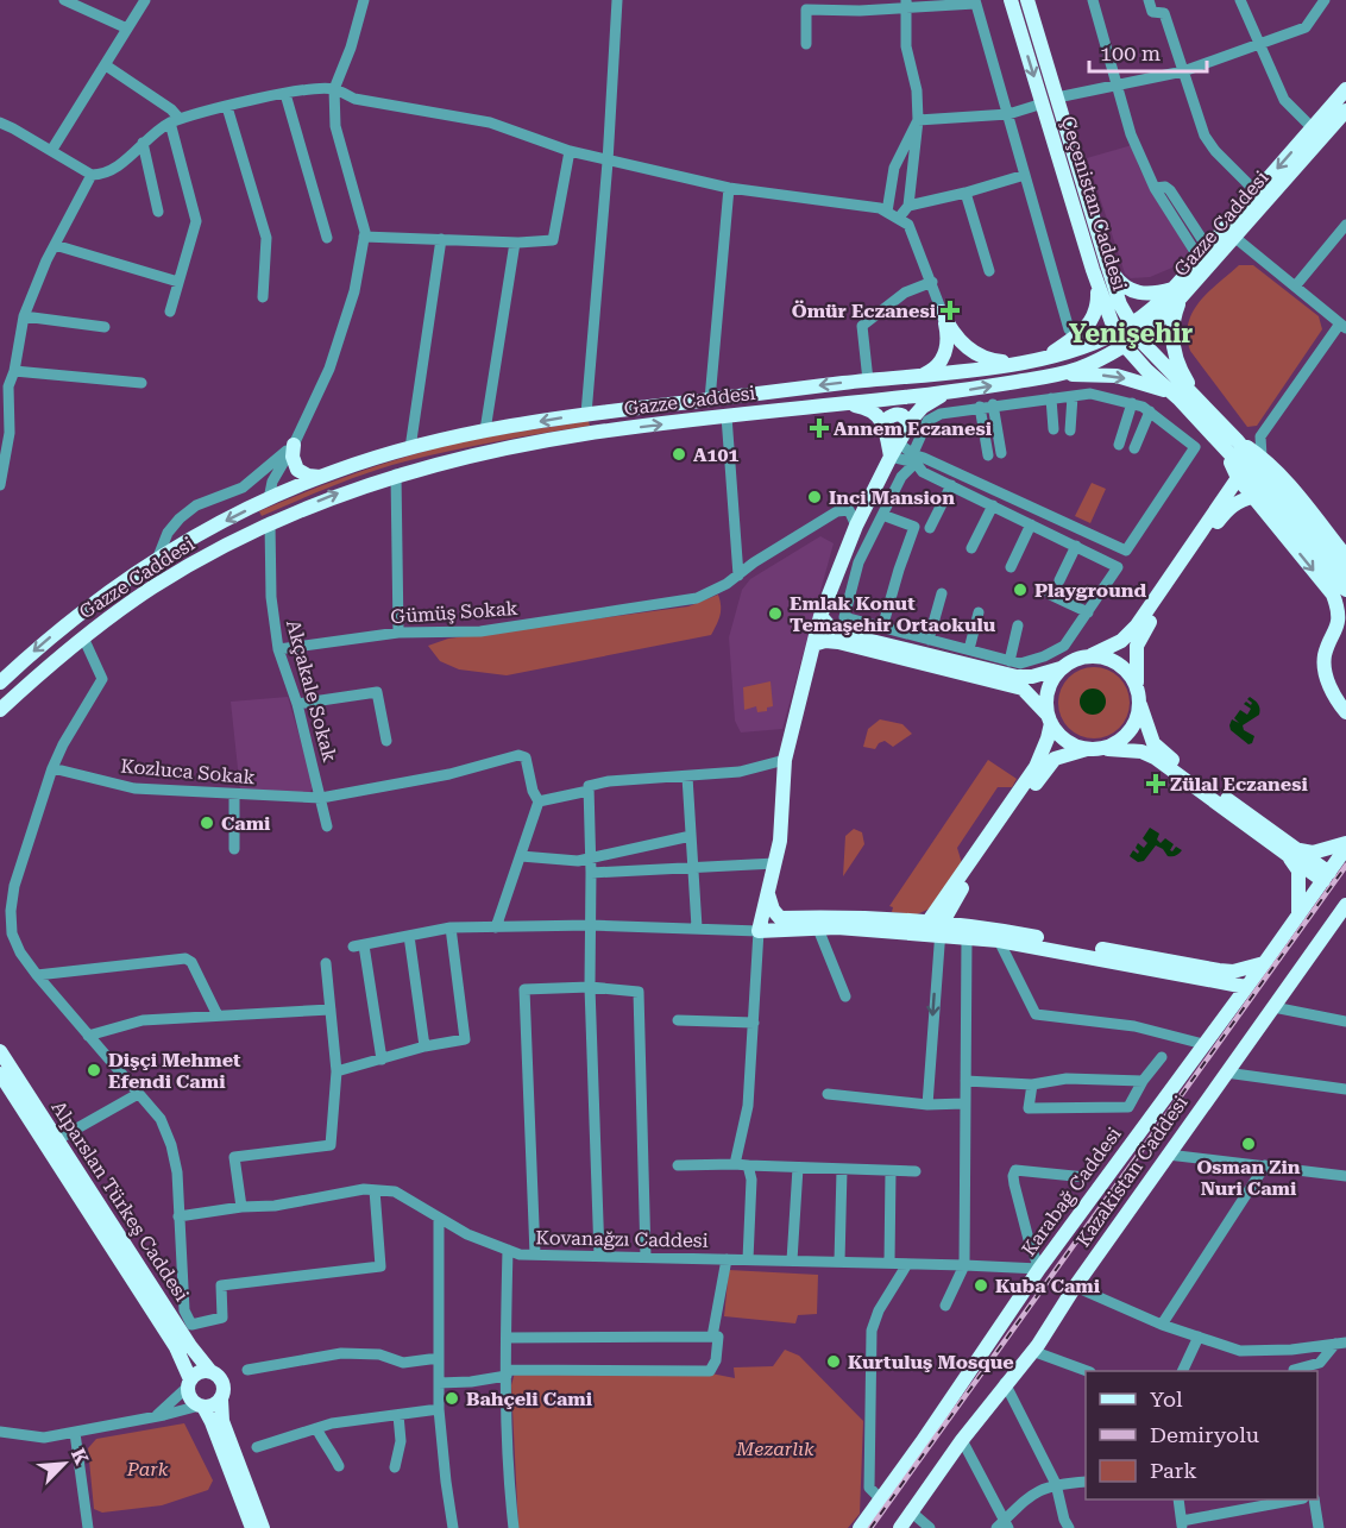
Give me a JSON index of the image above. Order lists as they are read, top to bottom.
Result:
{
  "streets": {
    "main road": [
      "Çeçenistan Caddesi",
      "Gazze Caddesi",
      "Kazakistan Caddesi",
      "Karabağ Caddesi",
      "Alparslan Türkeş Caddesi"
    ],
    "street": [
      "Gümüş Sokak",
      "Akçakale Sokak",
      "Kozluca Sokak",
      "Kovanağzı Caddesi"
    ]
  },
  "crossings": [
    ["Çeçenistan Caddesi", "Gazze Caddesi"],
    ["Gazze Caddesi", "Akçakale Sokak"],
    ["Gümüş Sokak", "Akçakale Sokak"],
    ["Akçakale Sokak", "Kozluca Sokak"],
    ["Karabağ Caddesi", "Kovanağzı Caddesi"]
  ],
  "districts": ["Yenişehir"],
  "parks": ["Mezarlık", "Park"],
  "places": {
    "health": ["Ömür Eczanesi", "Annem Eczanesi", "Zülal Eczanesi"],
    "other": [
      "A101",
      "Inci Mansion",
      "Playground",
      "Emlak Konut Temaşehir Ortaokulu",
      "Cami",
      "Dişçi Mehmet Efendi Cami",
      "Osman Zin Nuri Cami",
      "Kuba Cami",
      "Kurtuluş Mosque",
      "Bahçeli Cami"
    ]
  },
  "legend": ["Yol", "Demiryolu", "Park"],
  "scale_bar": "100 m",
  "north": "top right"
}
